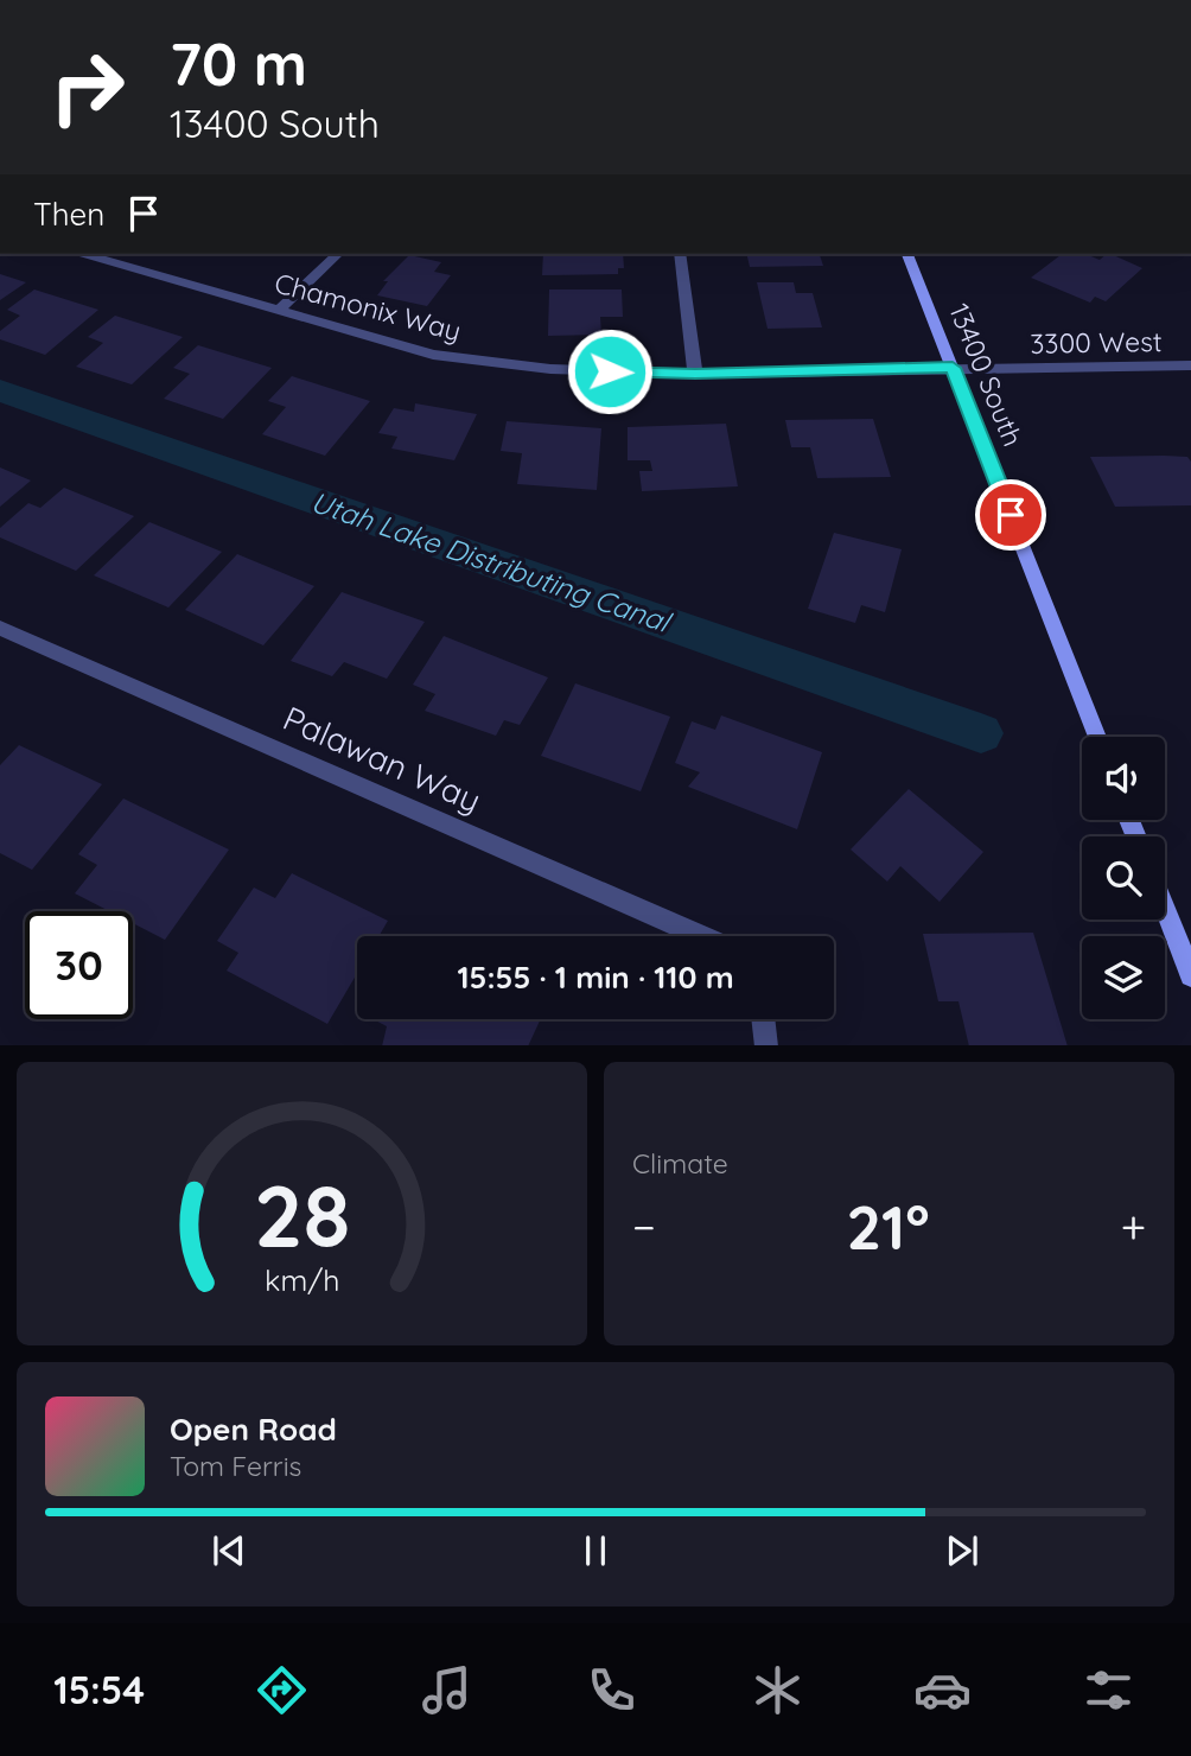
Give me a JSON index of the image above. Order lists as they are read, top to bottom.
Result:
{
  "streets": {
    "main road": ["13400 South"],
    "street": ["Chamonix Way", "3300 West", "Palawan Way"]
  },
  "crossings": [
    ["Chamonix Way", "3300 West"],
    ["Chamonix Way", "13400 South"],
    ["3300 West", "13400 South"]
  ],
  "water": ["Utah Lake Distributing Canal"],
  "page": {
    "turn": ["70 m", "13400 South"],
    "then": "Then",
    "limit": "30",
    "trip": "15:55 · 1 min · 110 m",
    "tile": "Climate",
    "heat": ["−", "21°", "+"],
    "song": ["Open Road", "Tom Ferris"],
    "tabs": "15:54",
    "gauge": ["28", "km/h"]
  }
}
